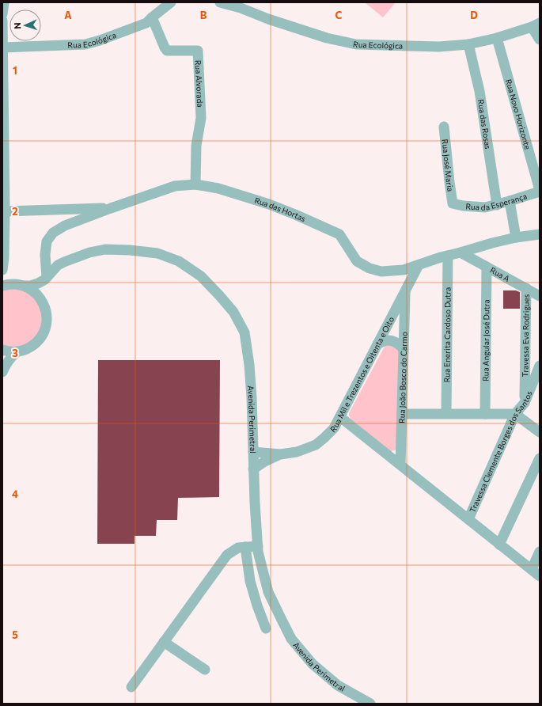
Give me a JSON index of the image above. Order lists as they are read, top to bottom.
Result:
{
  "streets": {
    "street": [
      "Rua Ecológica",
      "Rua Alvorada",
      "Rua Novo Horizonte",
      "Rua das Rosas",
      "Rua José Maria",
      "Rua da Esperança",
      "Rua das Hortas",
      "Rua A",
      "Rua Enerita Cardoso Dutra",
      "Travessa Eva Rodrigues",
      "Rua Angular José Dutra",
      "Rua Mil e Trezentos e Oitenta e Oito",
      "Rua João Bosco do Carmo",
      "Avenida Perimetral",
      "Travessa Clemente Borges dos Santos"
    ]
  },
  "crossings": [
    ["Rua Ecológica", "Rua Alvorada"],
    ["Rua Ecológica", "Rua Novo Horizonte"],
    ["Rua Ecológica", "Rua das Rosas"],
    ["Rua Alvorada", "Rua das Hortas"],
    ["Rua Novo Horizonte", "Rua da Esperança"],
    ["Rua das Rosas", "Rua da Esperança"],
    ["Rua José Maria", "Rua da Esperança"],
    ["Rua das Hortas", "Rua A"],
    ["Rua das Hortas", "Rua Enerita Cardoso Dutra"],
    ["Rua das Hortas", "Rua Mil e Trezentos e Oitenta e Oito"],
    ["Rua das Hortas", "Avenida Perimetral"],
    ["Rua A", "Travessa Eva Rodrigues"],
    ["Rua A", "Rua Angular José Dutra"],
    ["Travessa Eva Rodrigues", "Travessa Clemente Borges dos Santos"],
    ["Rua Mil e Trezentos e Oitenta e Oito", "Rua João Bosco do Carmo"],
    ["Rua Mil e Trezentos e Oitenta e Oito", "Avenida Perimetral"]
  ],
  "north": "left",
  "grid": {
    "columns": [
      "A",
      "B",
      "C",
      "D"
    ],
    "rows": [
      "1",
      "2",
      "3",
      "4",
      "5"
    ]
  }
}
